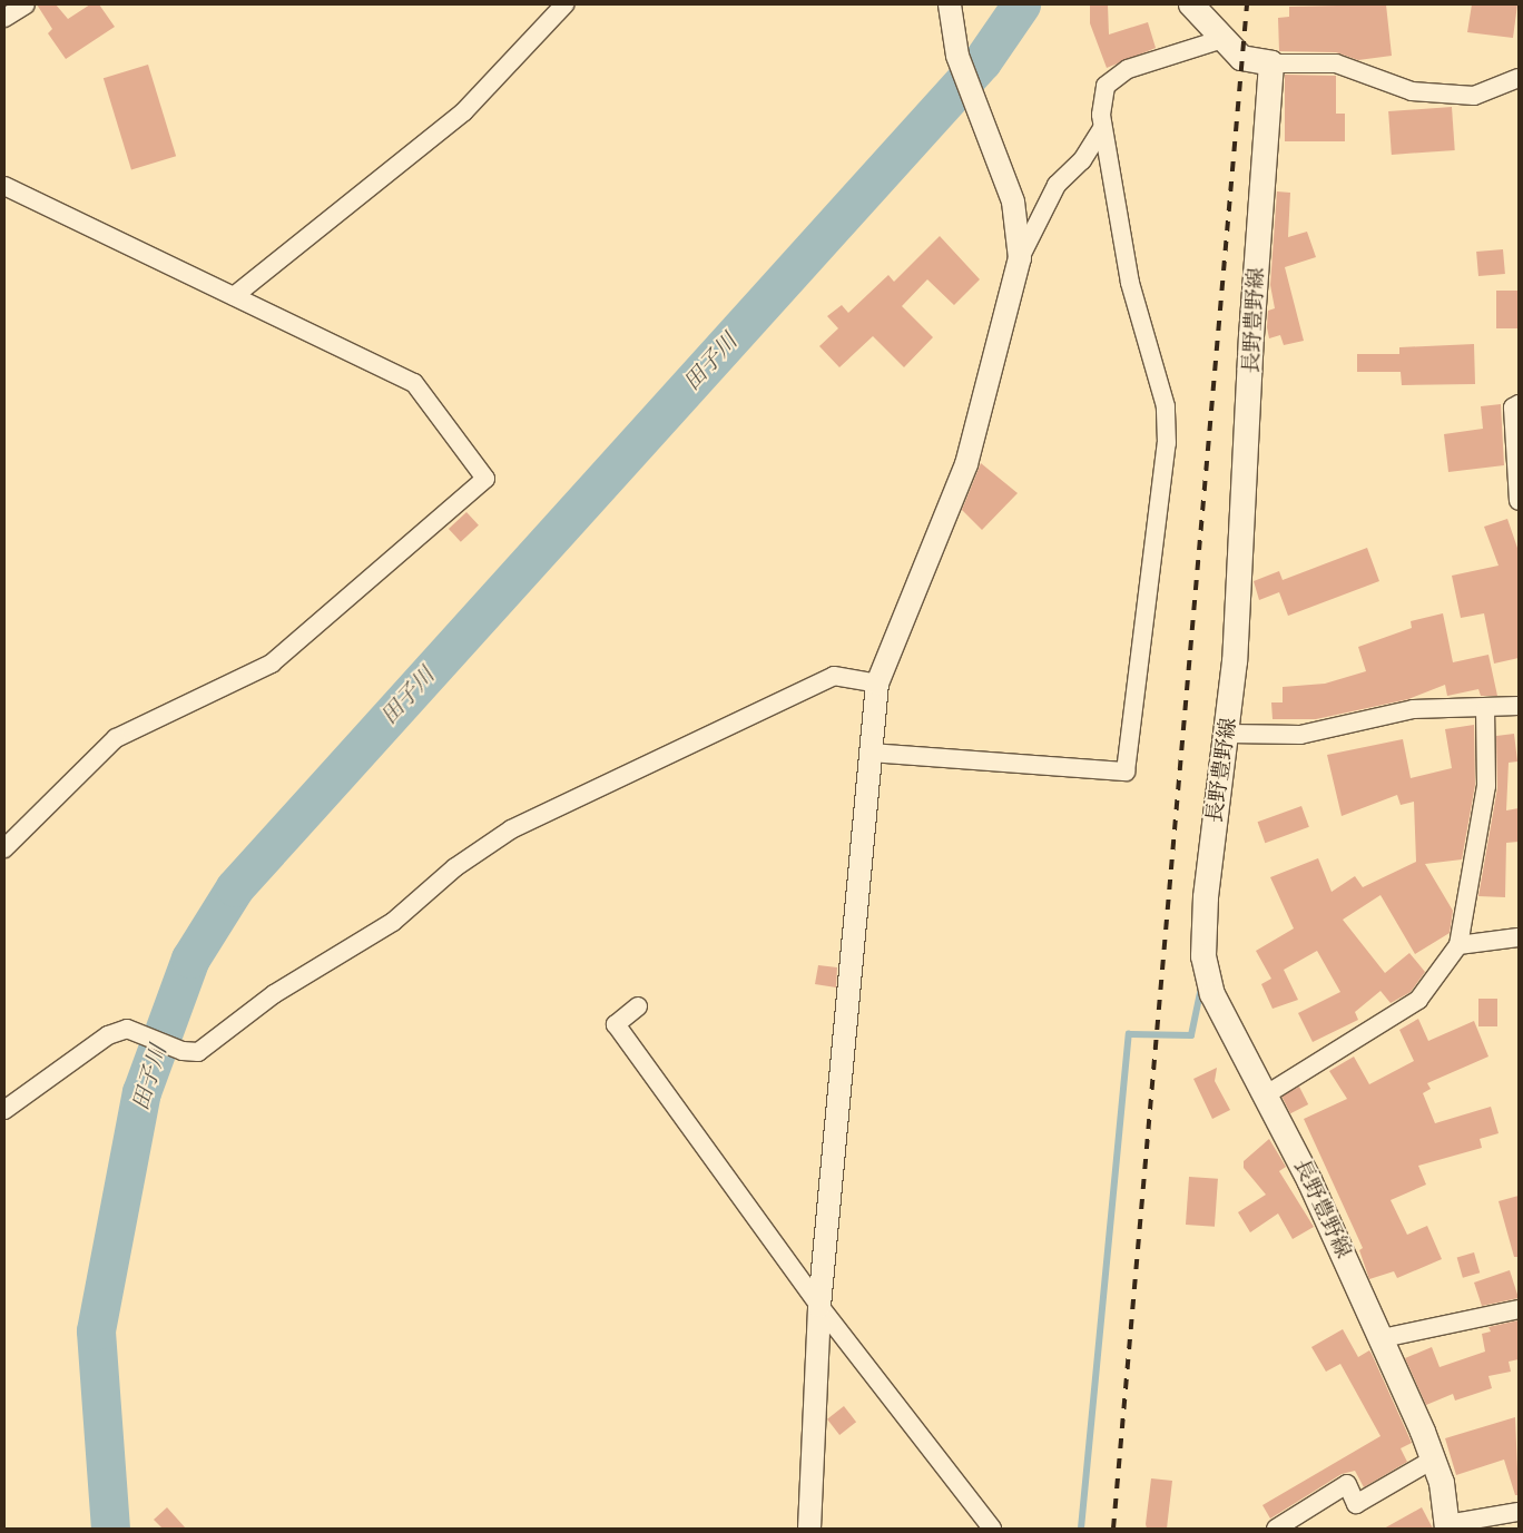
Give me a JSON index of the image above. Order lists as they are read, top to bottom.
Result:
{
  "streets": {
    "main road": ["長野豊野線"]
  },
  "water": ["田子川"]
}
